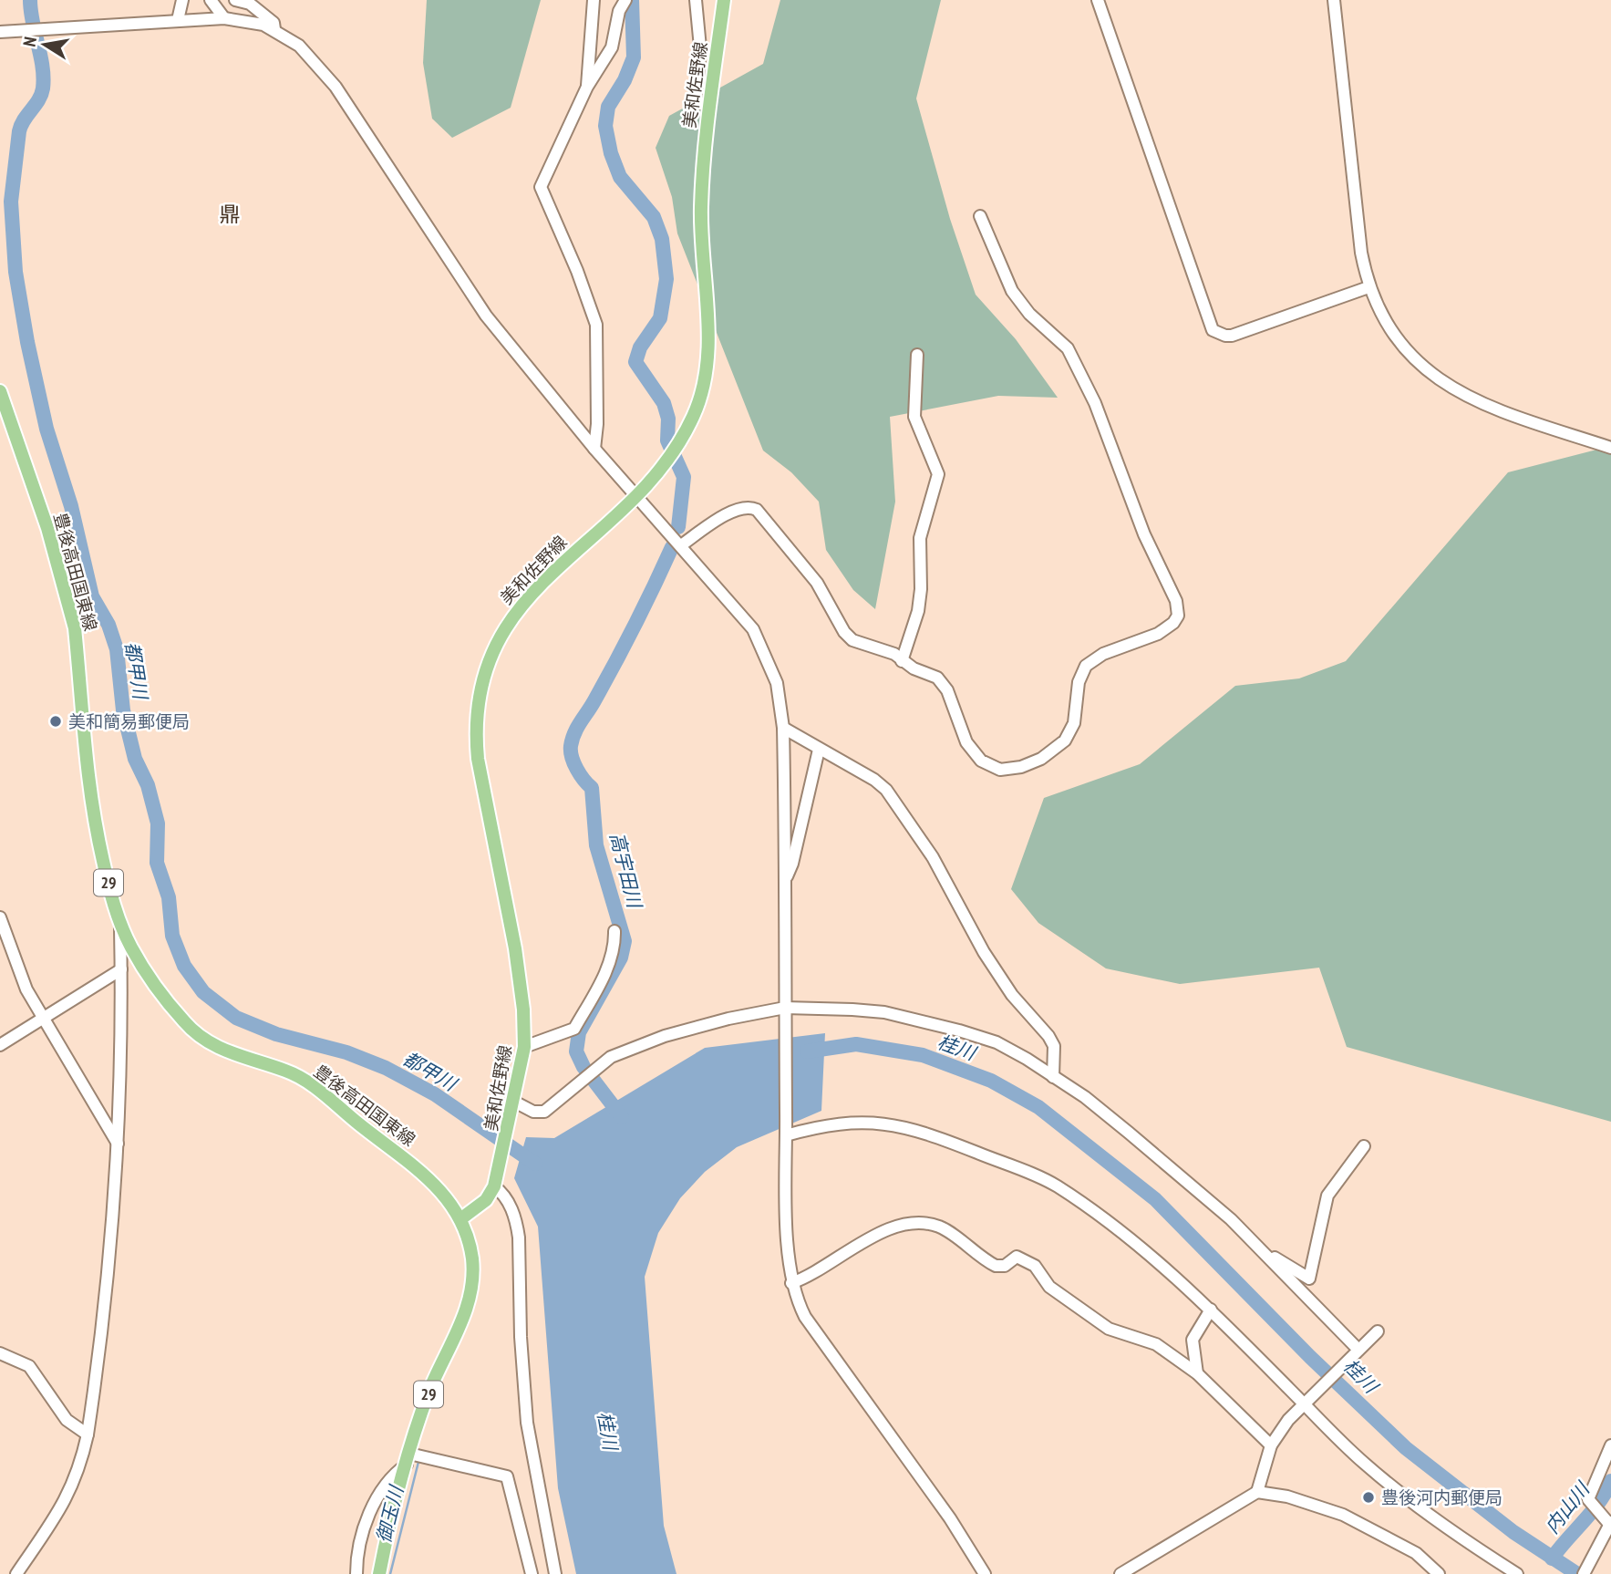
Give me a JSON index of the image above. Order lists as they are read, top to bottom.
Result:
{
  "streets": {
    "main road": ["美和佐野線", "豊後高田国東線", "29"]
  },
  "crossings": [
    ["美和佐野線", "豊後高田国東線"]
  ],
  "districts": ["鼎"],
  "water": [
    "都甲川",
    "高宇田川",
    "桂川",
    "内山川",
    "御玉川"
  ],
  "places": ["美和簡易郵便局", "豊後河内郵便局"],
  "north": "left"
}
